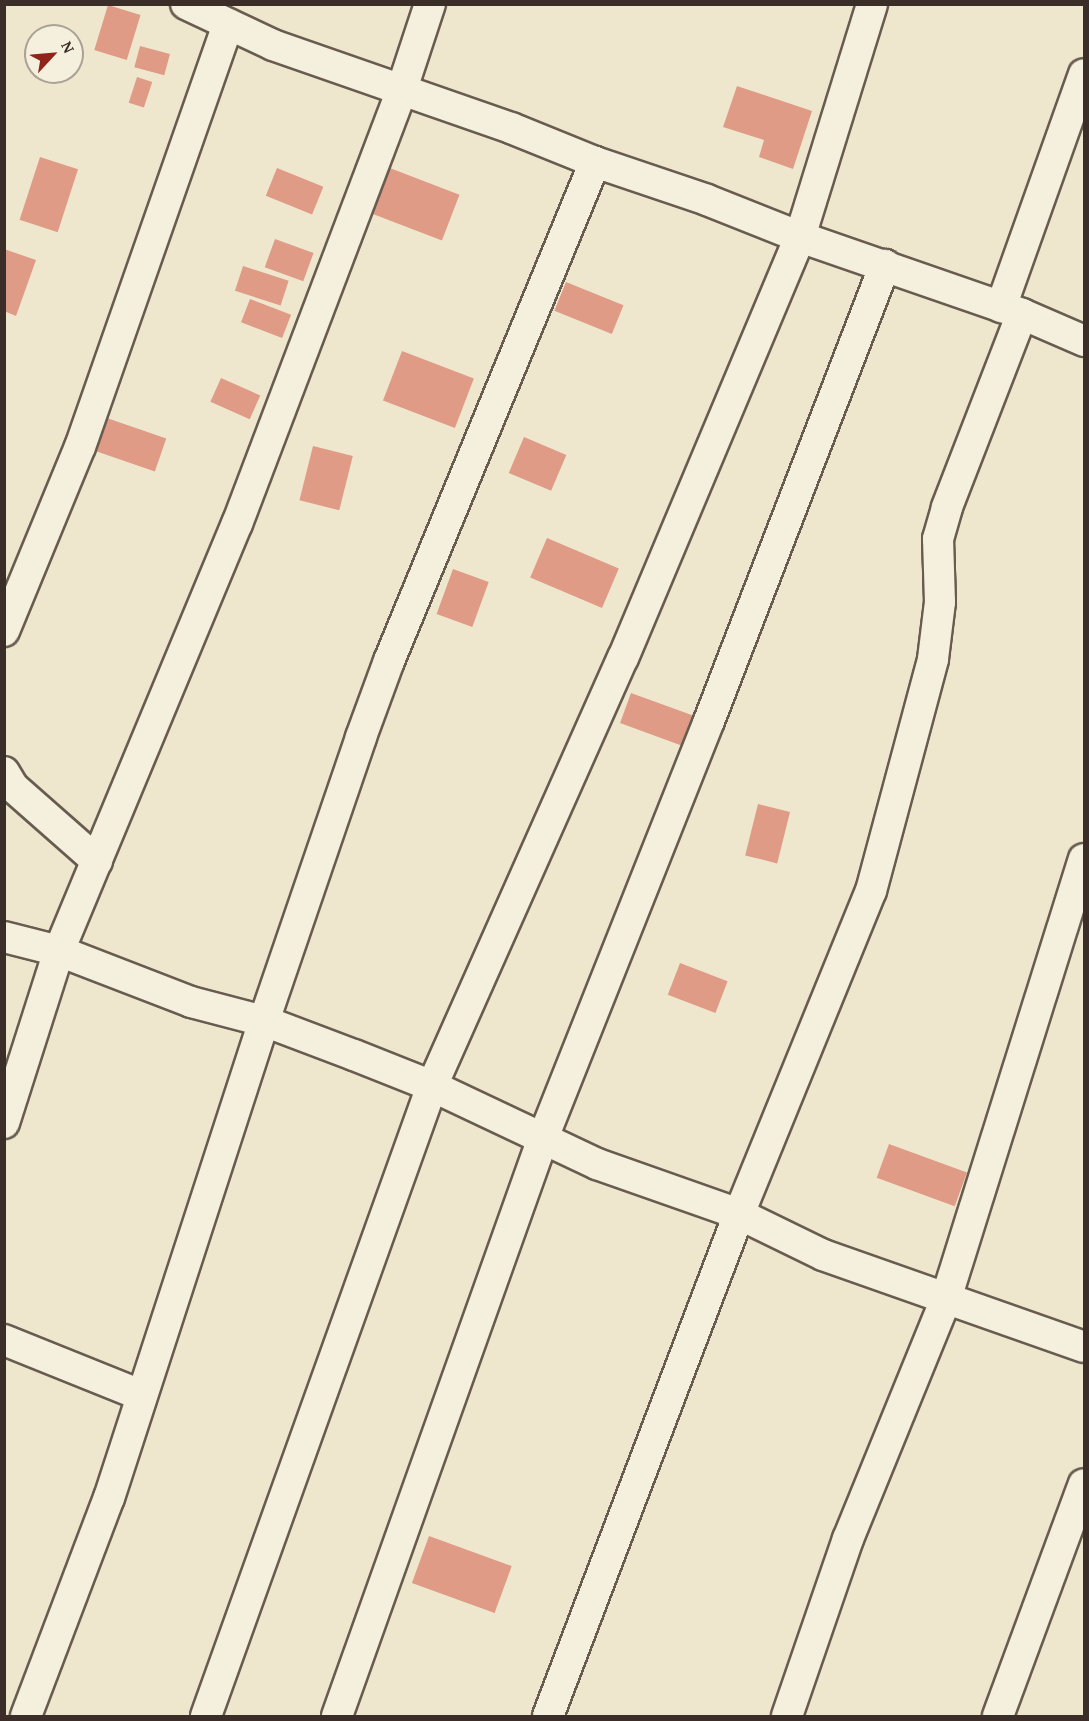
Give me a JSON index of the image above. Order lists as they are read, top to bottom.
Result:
{
  "north": "top right"
}
